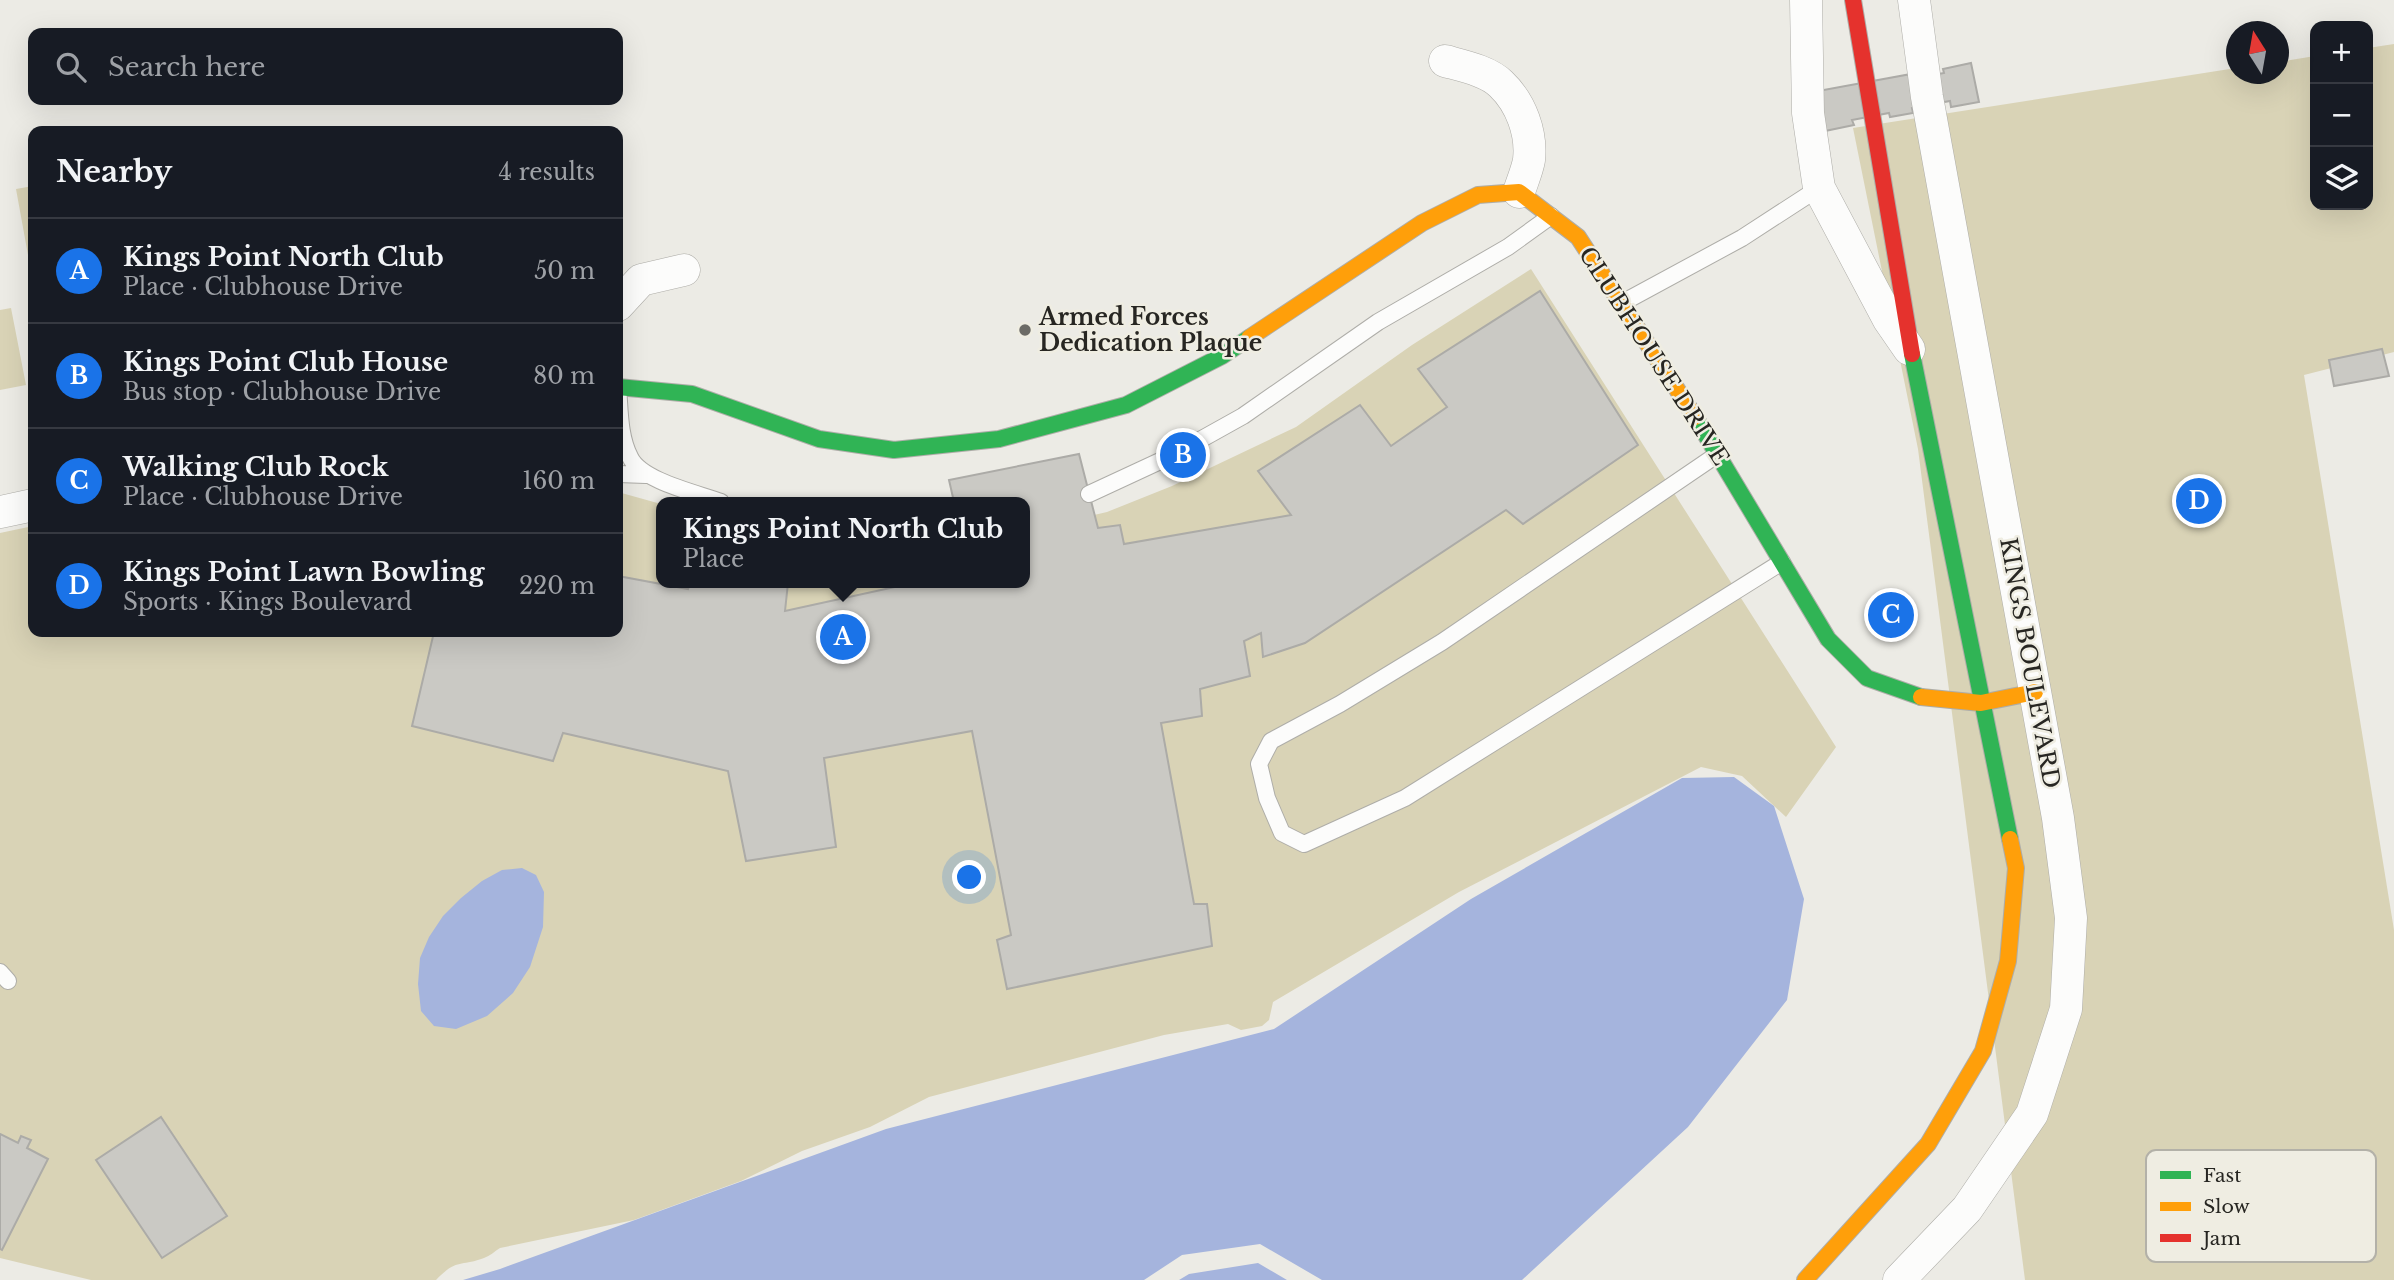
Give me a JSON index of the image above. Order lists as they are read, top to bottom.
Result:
{
  "streets": {
    "street": ["CLUBHOUSE DRIVE", "KINGS BOULEVARD"]
  },
  "crossings": [
    ["CLUBHOUSE DRIVE", "KINGS BOULEVARD"]
  ],
  "places": ["Armed Forces Dedication Plaque"],
  "legend": ["Fast", "Slow", "Jam"],
  "north": "top",
  "page": {
    "map_buttons": ["+", "−"],
    "search": "Search here",
    "heading": ["Nearby", "4 results"],
    "list": [
      {
        "mark": "A",
        "name": "Kings Point North Club",
        "note": "Place · Clubhouse Drive",
        "value": "50 m"
      },
      {
        "mark": "B",
        "name": "Kings Point Club House",
        "note": "Bus stop · Clubhouse Drive",
        "value": "80 m"
      },
      {
        "mark": "C",
        "name": "Walking Club Rock",
        "note": "Place · Clubhouse Drive",
        "value": "160 m"
      },
      {
        "mark": "D",
        "name": "Kings Point Lawn Bowling",
        "note": "Sports · Kings Boulevard",
        "value": "220 m"
      }
    ],
    "pins": [
      "B",
      "D",
      "C",
      "A"
    ],
    "popup": ["Kings Point North Club", "Place"]
  }
}
